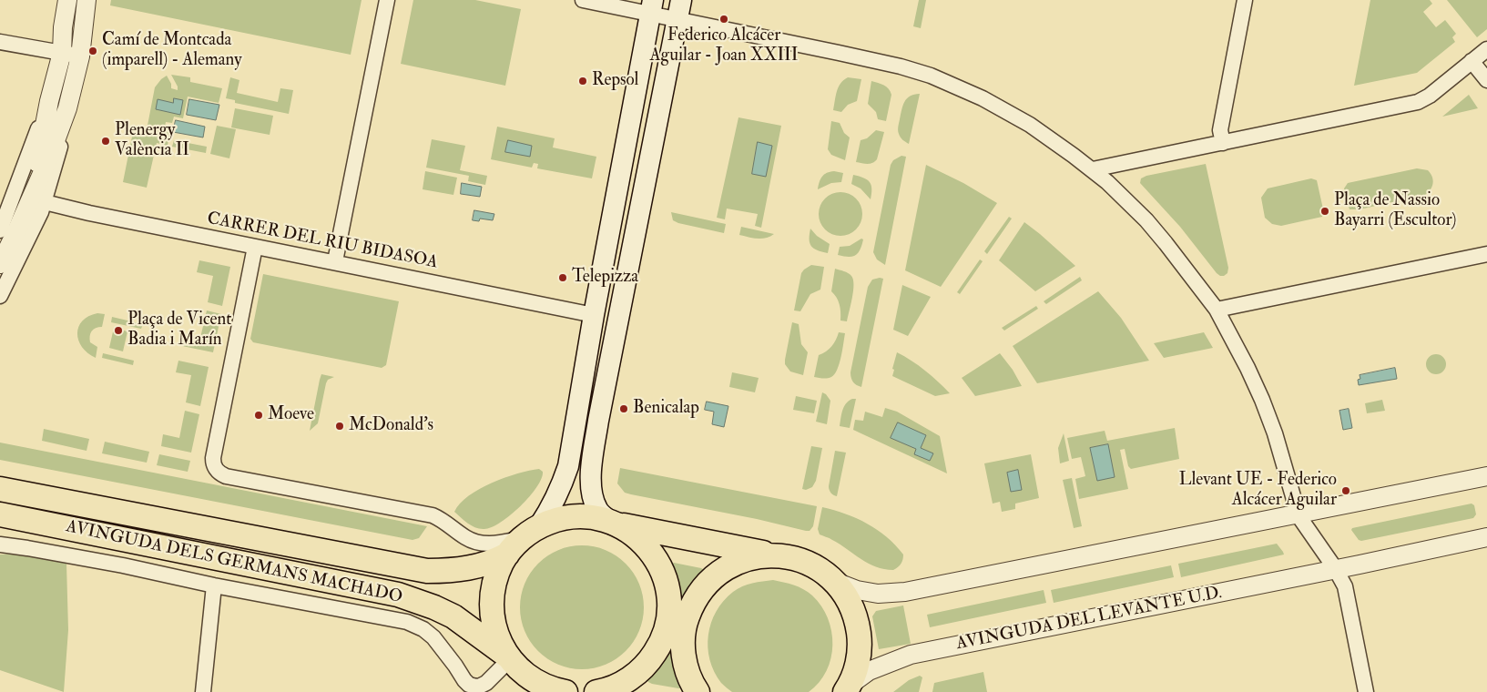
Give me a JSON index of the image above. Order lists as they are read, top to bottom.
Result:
{
  "streets": {
    "main road": ["AVINGUDA DELS GERMANS MACHADO"],
    "street": ["CARRER DEL RIU BIDASOA", "AVINGUDA DEL LEVANTE U.D."]
  },
  "places": [
    "Federico Alcácer Aguilar - Joan XXIII",
    "Camí de Montcada (imparell) - Alemany",
    "Repsol",
    "Plenergy València II",
    "Plaça de Nassio Bayarri (Escultor)",
    "Telepizza",
    "Plaça de Vicent Badia i Marín",
    "Benicalap",
    "Moeve",
    "McDonald's",
    "Llevant UE - Federico Alcácer Aguilar"
  ]
}
